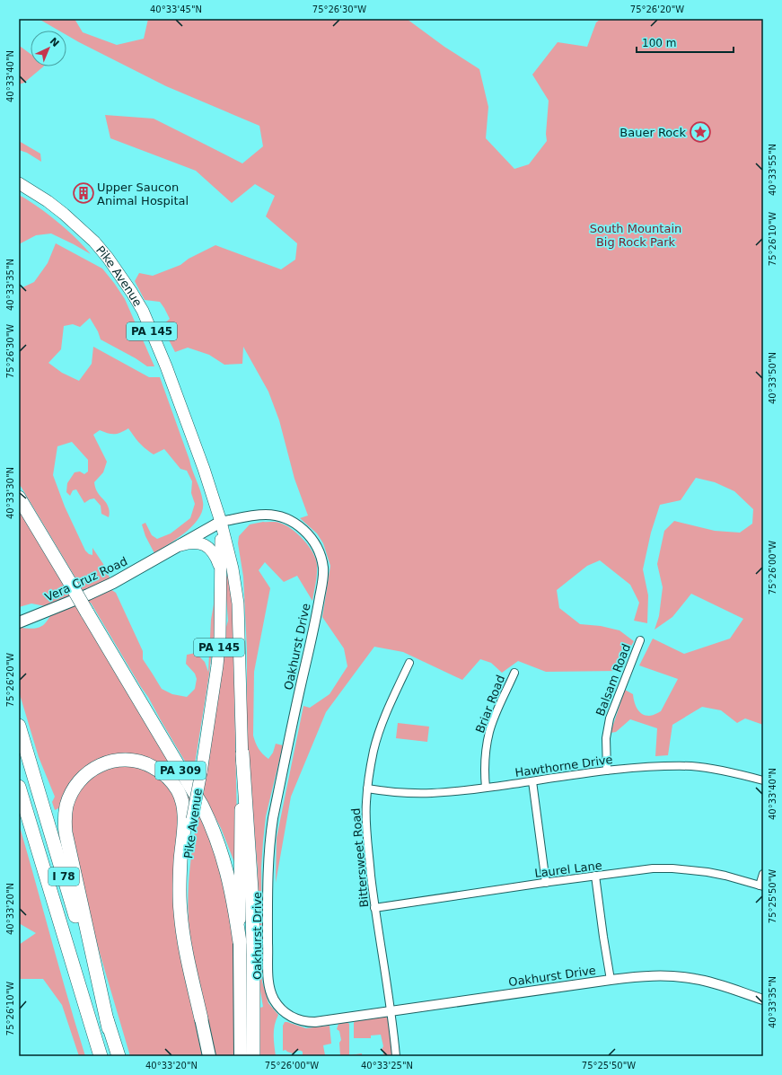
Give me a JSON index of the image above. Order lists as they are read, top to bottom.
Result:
{
  "streets": {
    "highway": ["PA 145", "PA 309", "I 78"],
    "main road": ["Pike Avenue", "Vera Cruz Road"],
    "street": [
      "Oakhurst Drive",
      "Balsam Road",
      "Briar Road",
      "Hawthorne Drive",
      "Bittersweet Road",
      "Laurel Lane"
    ]
  },
  "crossings": [
    ["Pike Avenue", "PA 145"],
    ["Pike Avenue", "Vera Cruz Road"],
    ["Pike Avenue", "Oakhurst Drive"],
    ["PA 145", "PA 309"],
    ["Vera Cruz Road", "Oakhurst Drive"],
    ["Oakhurst Drive", "Bittersweet Road"],
    ["Balsam Road", "Hawthorne Drive"],
    ["Briar Road", "Hawthorne Drive"],
    ["Hawthorne Drive", "Bittersweet Road"],
    ["Bittersweet Road", "Laurel Lane"]
  ],
  "parks": ["South Mountain Big Rock Park"],
  "places": {
    "place": ["Bauer Rock"],
    "building": ["Upper Saucon Animal Hospital"]
  },
  "scale_bar": "100 m",
  "north": "top right",
  "coordinates": [
    "40°33'45\"N",
    "75°26'30\"W",
    "75°26'20\"W",
    "40°33'40\"N",
    "40°33'55\"N",
    "75°26'10\"W",
    "40°33'35\"N",
    "40°33'50\"N",
    "40°33'30\"N",
    "75°26'00\"W",
    "75°25'50\"W",
    "40°33'20\"N",
    "40°33'25\"N"
  ]
}
